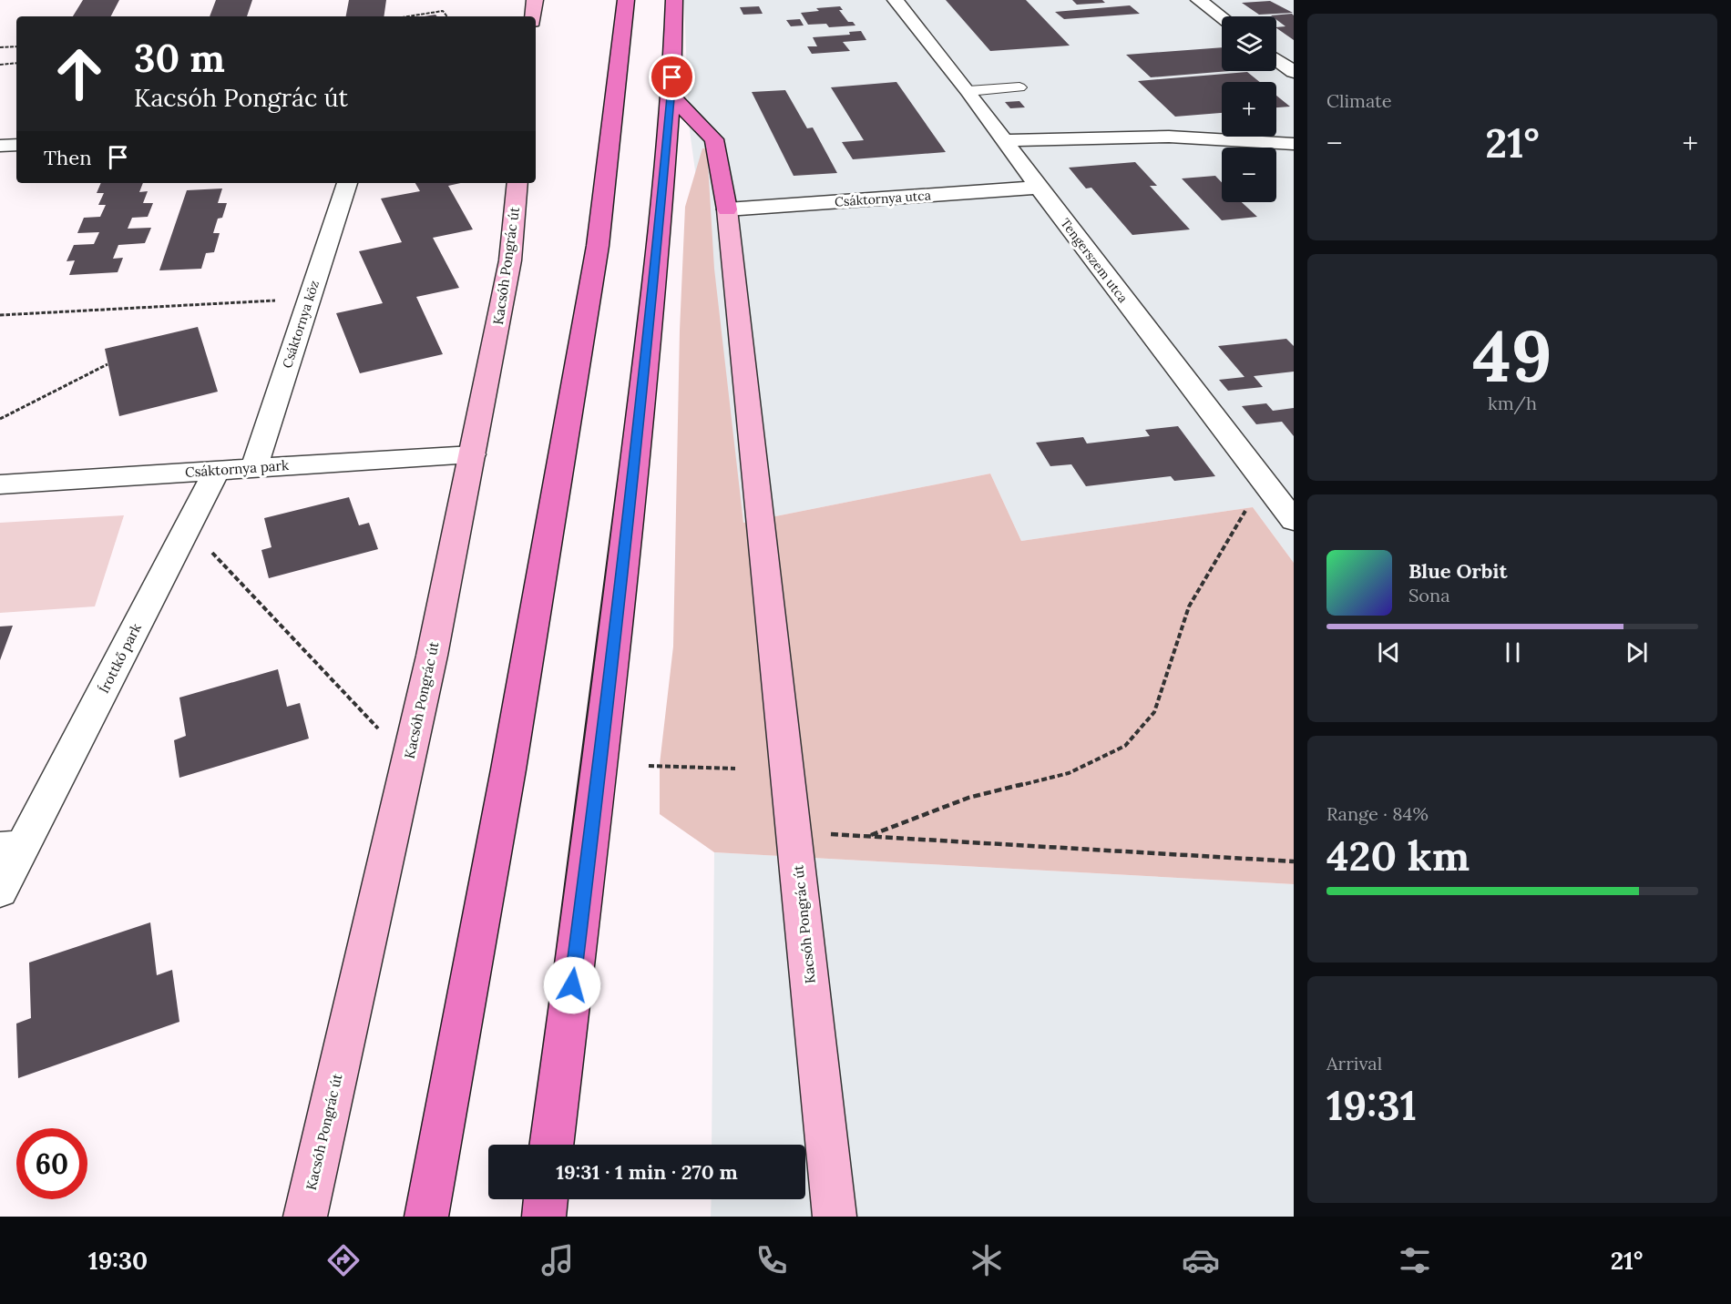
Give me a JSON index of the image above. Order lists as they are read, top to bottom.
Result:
{
  "streets": {
    "street": [
      "Csáktornya utca",
      "Tengerszem utca",
      "Kacsóh Pongrác út",
      "Csáktornya köz",
      "Csáktornya park",
      "Írottkő park"
    ]
  },
  "crossings": [
    ["Csáktornya utca", "Tengerszem utca"],
    ["Csáktornya utca", "Kacsóh Pongrác út"],
    ["Kacsóh Pongrác út", "Csáktornya park"],
    ["Csáktornya köz", "Csáktornya park"],
    ["Csáktornya park", "Írottkő park"]
  ],
  "page": {
    "tile": [
      "Climate",
      ["49", "km/h"],
      ["Range · 84%", "420 km"],
      ["Arrival", "19:31"]
    ],
    "map_buttons": ["+", "−"],
    "turn": ["30 m", "Kacsóh Pongrác út"],
    "heat": ["−", "21°", "+"],
    "then": "Then",
    "song": ["Blue Orbit", "Sona"],
    "limit": "60",
    "trip": "19:31 · 1 min · 270 m",
    "tabs": ["19:30", "21°"]
  }
}
